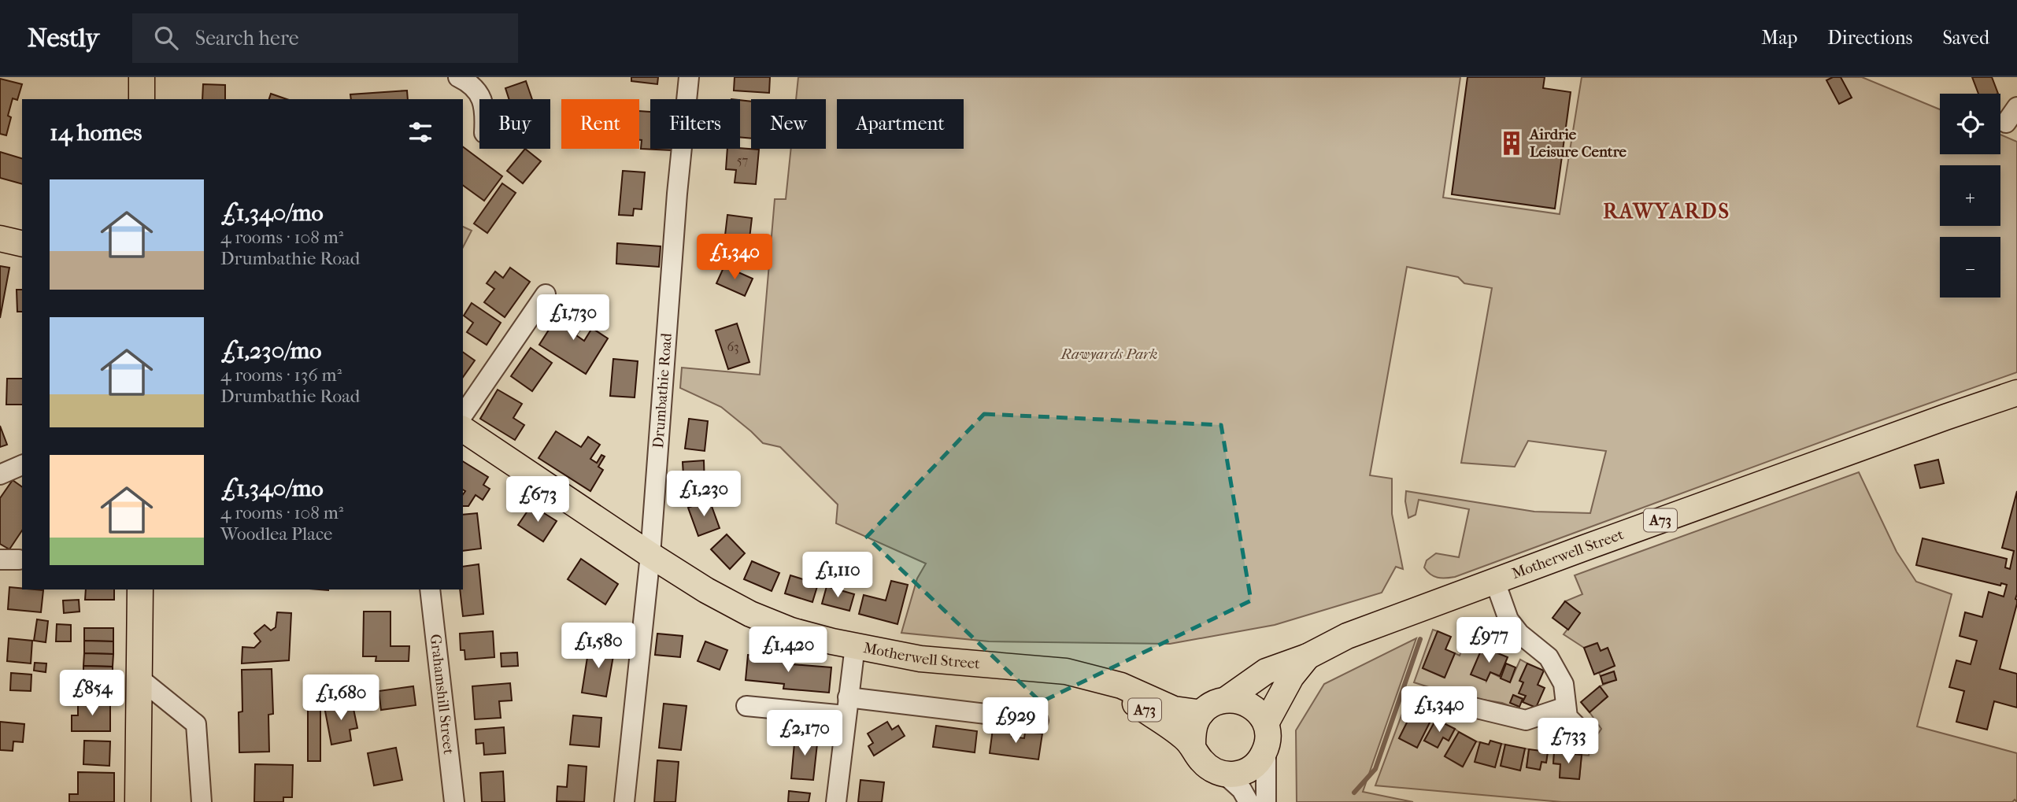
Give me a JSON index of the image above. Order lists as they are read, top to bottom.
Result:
{
  "streets": {
    "main road": ["A73", "Motherwell Street"],
    "street": ["Drumbathie Road", "Grahamshill Street"]
  },
  "crossings": [
    ["Drumbathie Road", "Motherwell Street"],
    ["A73", "Motherwell Street"]
  ],
  "districts": ["RAWYARDS"],
  "parks": ["Rawyards Park"],
  "places": {
    "building": ["Airdrie Leisure Centre"]
  },
  "house_numbers": ["57", "63"],
  "page": {
    "header": "Nestly",
    "search": "Search here",
    "nav": ["Map", "Directions", "Saved"],
    "map_buttons": ["+", "−"],
    "chip": [
      "Buy",
      "Rent",
      "Filters",
      "New",
      "Apartment"
    ],
    "heading": "14 homes",
    "list": [
      {
        "name": "£1,340/mo",
        "note": "4 rooms · 108 m² · Drumbathie Road"
      },
      {
        "name": "£1,230/mo",
        "note": "4 rooms · 136 m² · Drumbathie Road"
      },
      {
        "name": "£1,340/mo",
        "note": "4 rooms · 108 m² · Woodlea Place"
      }
    ],
    "price": [
      "£1,340",
      "£1,730",
      "£1,230",
      "£673",
      "£1,110",
      "£977",
      "£1,580",
      "£1,420",
      "£854",
      "£1,680",
      "£1,340",
      "£929",
      "£2,170",
      "£733"
    ]
  }
}
